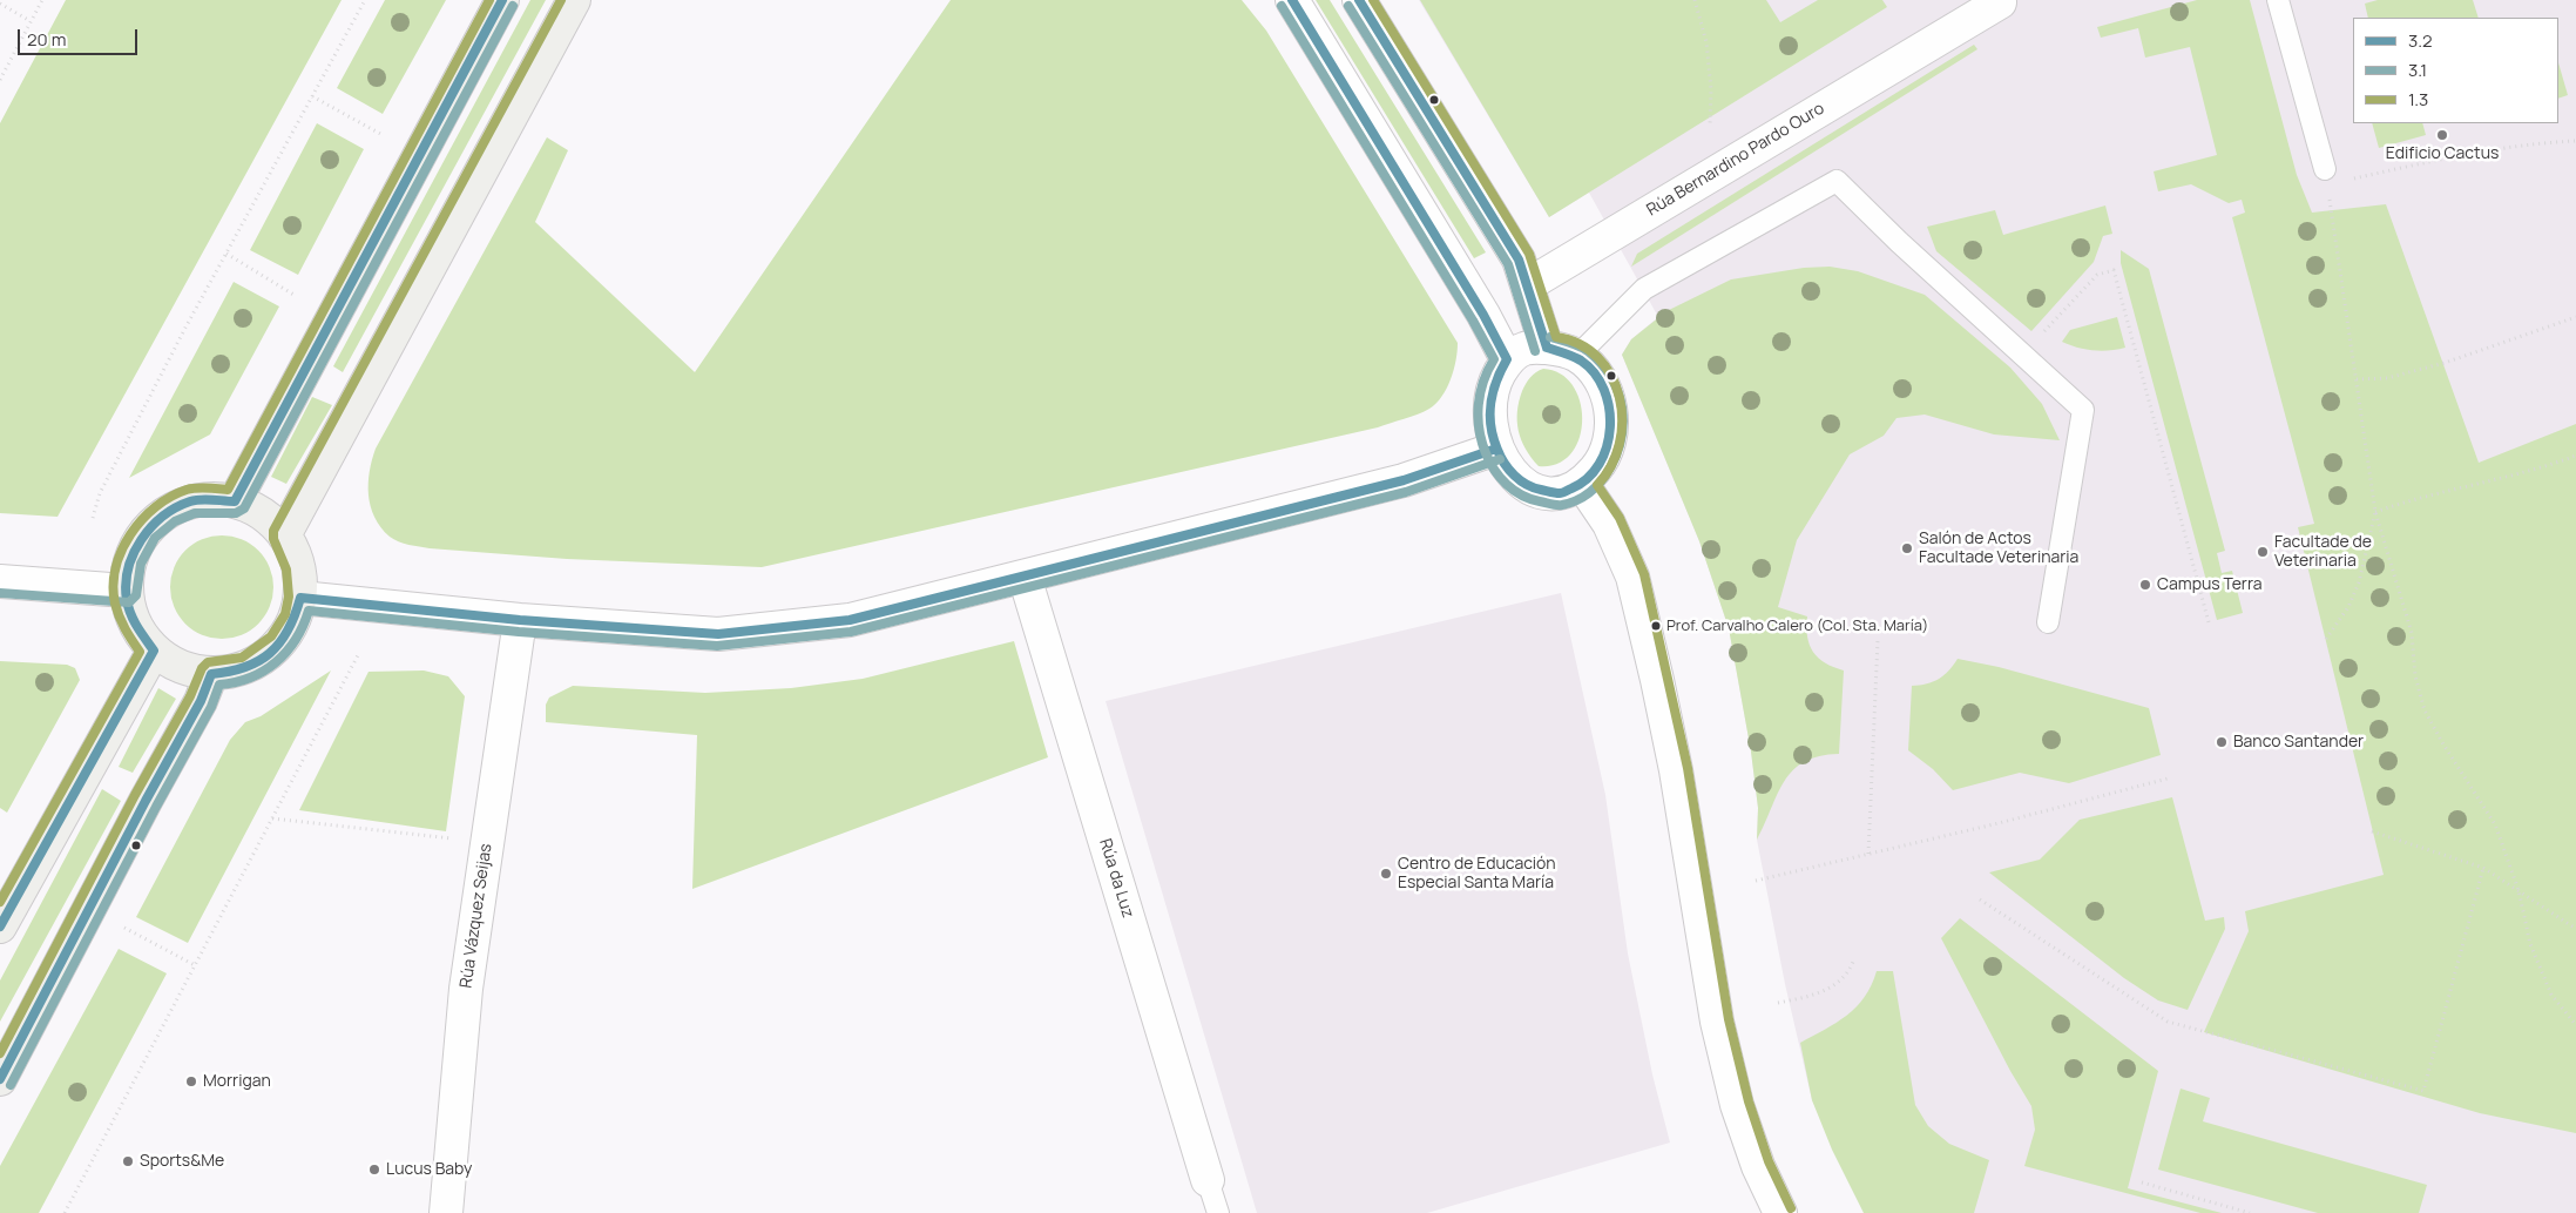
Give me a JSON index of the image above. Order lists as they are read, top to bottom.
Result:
{
  "streets": {
    "street": ["Rúa Bernardino Pardo Ouro", "Rúa da Luz", "Rúa Vázquez Seijas"]
  },
  "places": [
    "Edificio Cactus",
    "Salón de Actos Facultade Veterinaria",
    "Facultade de Veterinaria",
    "Campus Terra",
    "Prof. Carvalho Calero (Col. Sta. María)",
    "Banco Santander",
    "Centro de Educación Especial Santa María",
    "Morrigan",
    "Sports&Me",
    "Lucus Baby"
  ],
  "lines": ["transit line 3.2", "transit line 1.3", "transit line 3.1"],
  "legend": ["3.2", "3.1", "1.3"],
  "scale_bar": "20 m"
}
